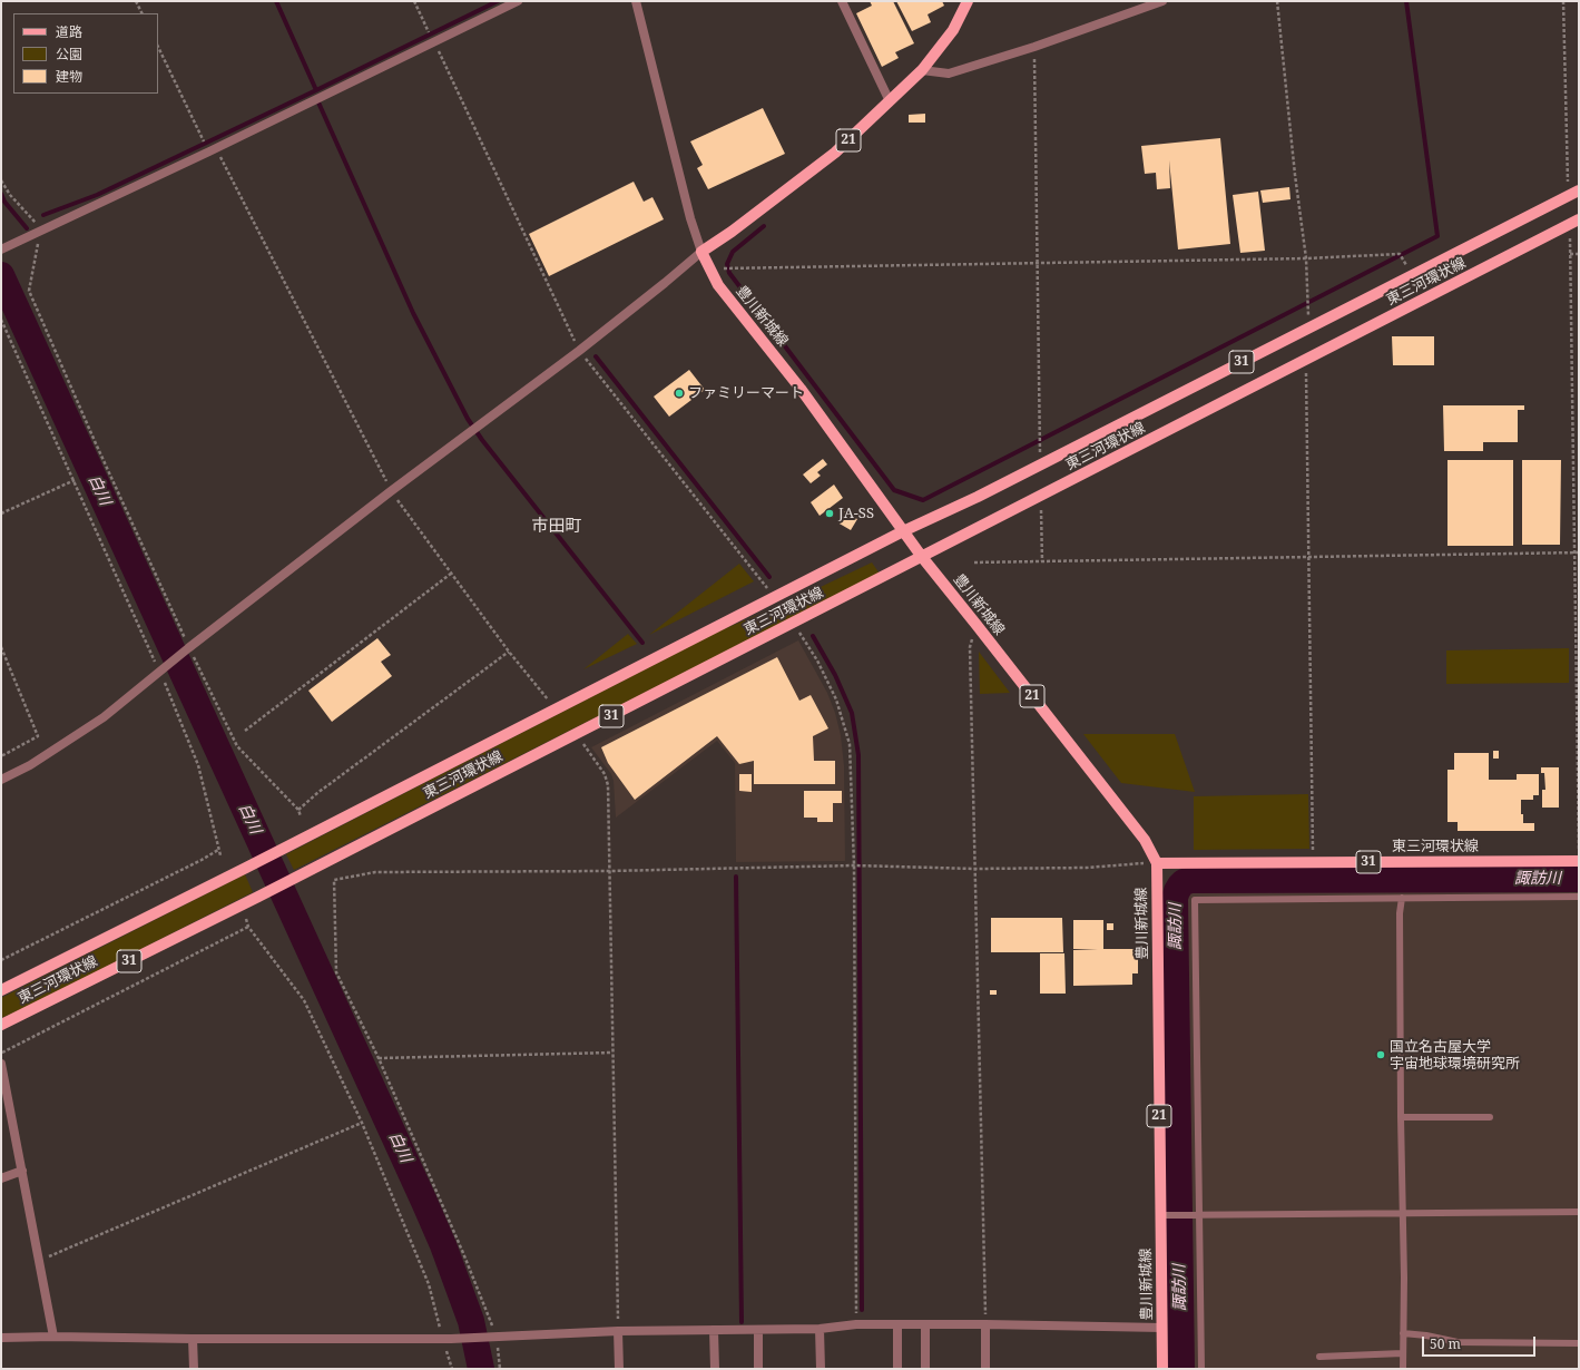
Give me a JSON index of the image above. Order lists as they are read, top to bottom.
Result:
{
  "streets": {
    "main road": [
      "21",
      "東三河環状線",
      "豊川新城線",
      "31"
    ]
  },
  "crossings": [
    ["21", "豊川新城線"],
    ["東三河環状線", "豊川新城線"]
  ],
  "districts": ["市田町"],
  "water": ["白川", "諏訪川"],
  "places": ["ファミリーマート", "JA-SS", "国立名古屋大学 宇宙地球環境研究所"],
  "legend": ["道路", "公園", "建物"],
  "scale_bar": "50 m"
}
